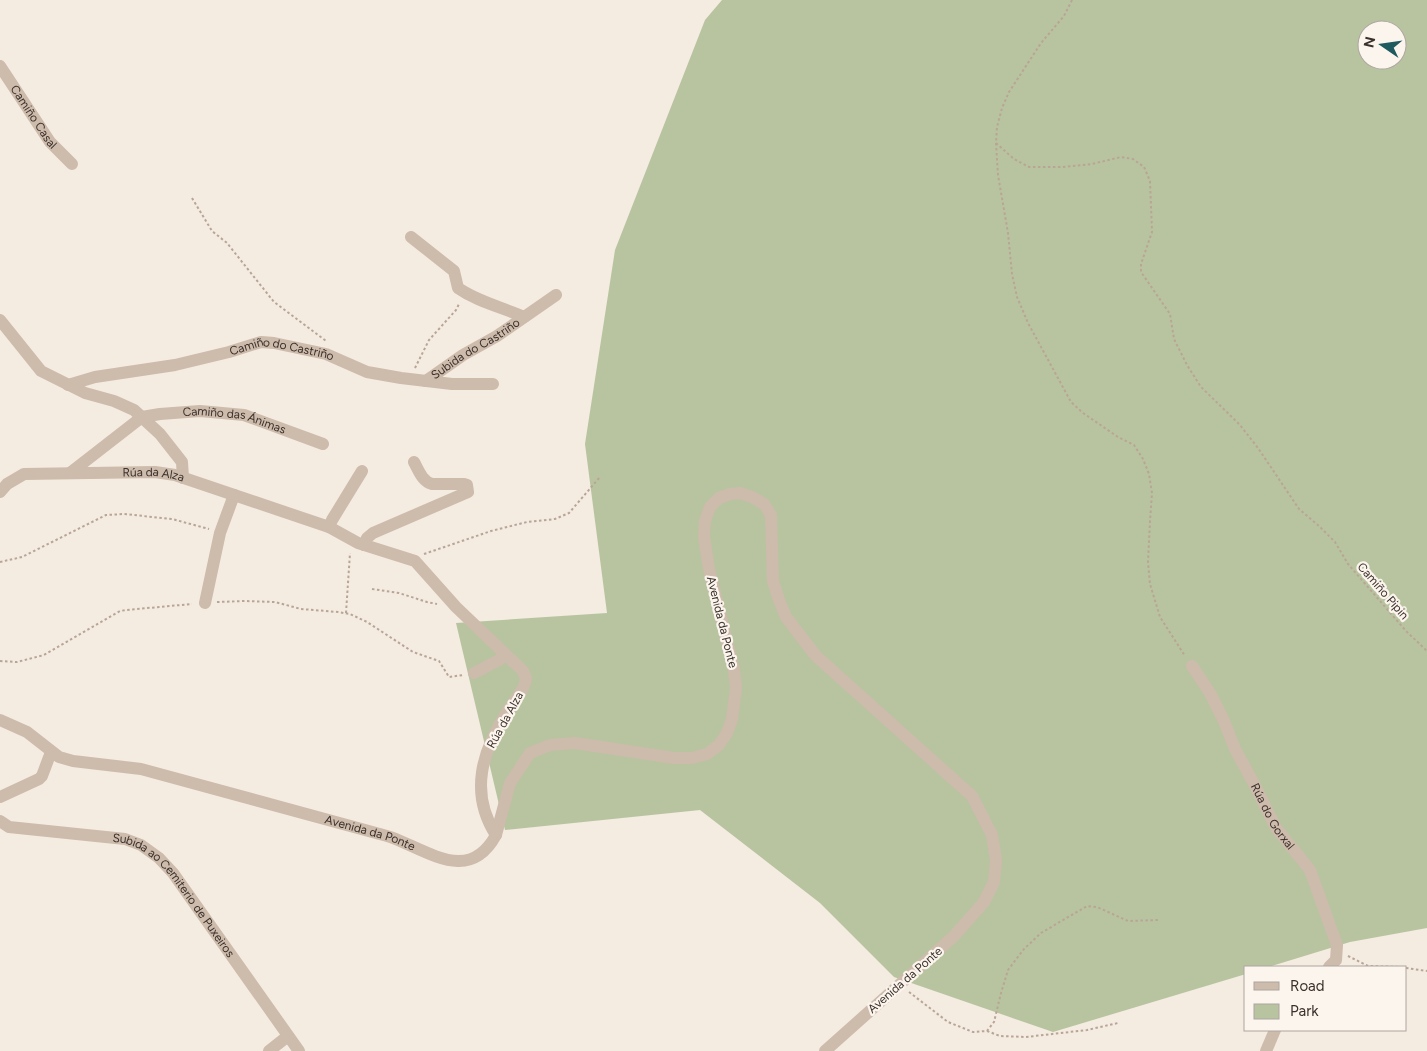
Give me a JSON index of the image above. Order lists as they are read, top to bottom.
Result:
{
  "streets": {
    "street": [
      "Camiño Casal",
      "Subida do Castriño",
      "Camiño do Castriño",
      "Camiño das Ánimas",
      "Rúa da Alza",
      "Avenida da Ponte",
      "Rúa do Gorxal",
      "Subida ao Cemiterio de Puxeiros"
    ],
    "path": ["Camiño Pipin"]
  },
  "crossings": [
    ["Subida do Castriño", "Camiño do Castriño"],
    ["Rúa da Alza", "Avenida da Ponte"]
  ],
  "legend": ["Road", "Park"],
  "north": "left"
}
